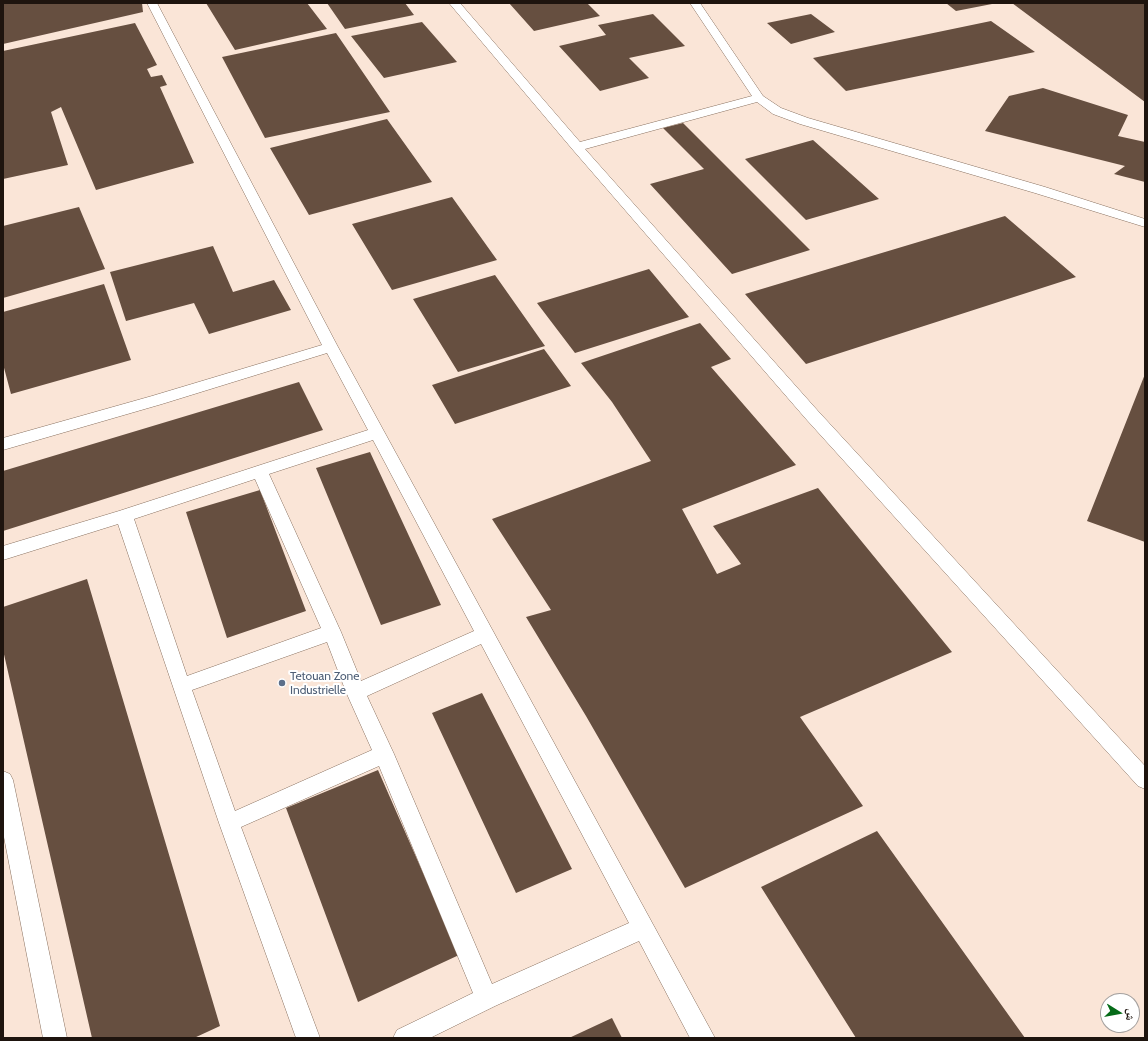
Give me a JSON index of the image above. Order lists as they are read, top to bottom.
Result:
{
  "places": ["Tetouan Zone Industrielle"],
  "north": "right"
}
